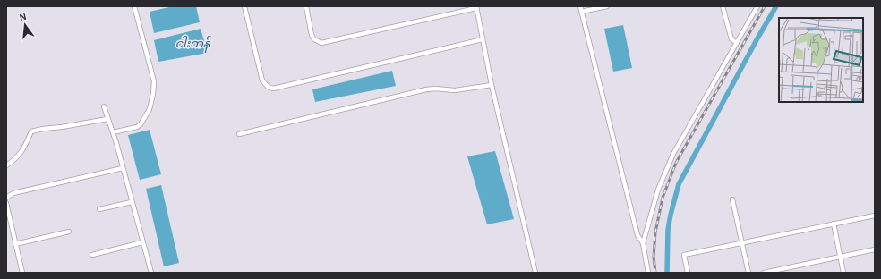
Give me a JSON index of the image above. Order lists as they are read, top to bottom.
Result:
{
  "water": ["ငါးကန်"],
  "north": "top"
}
